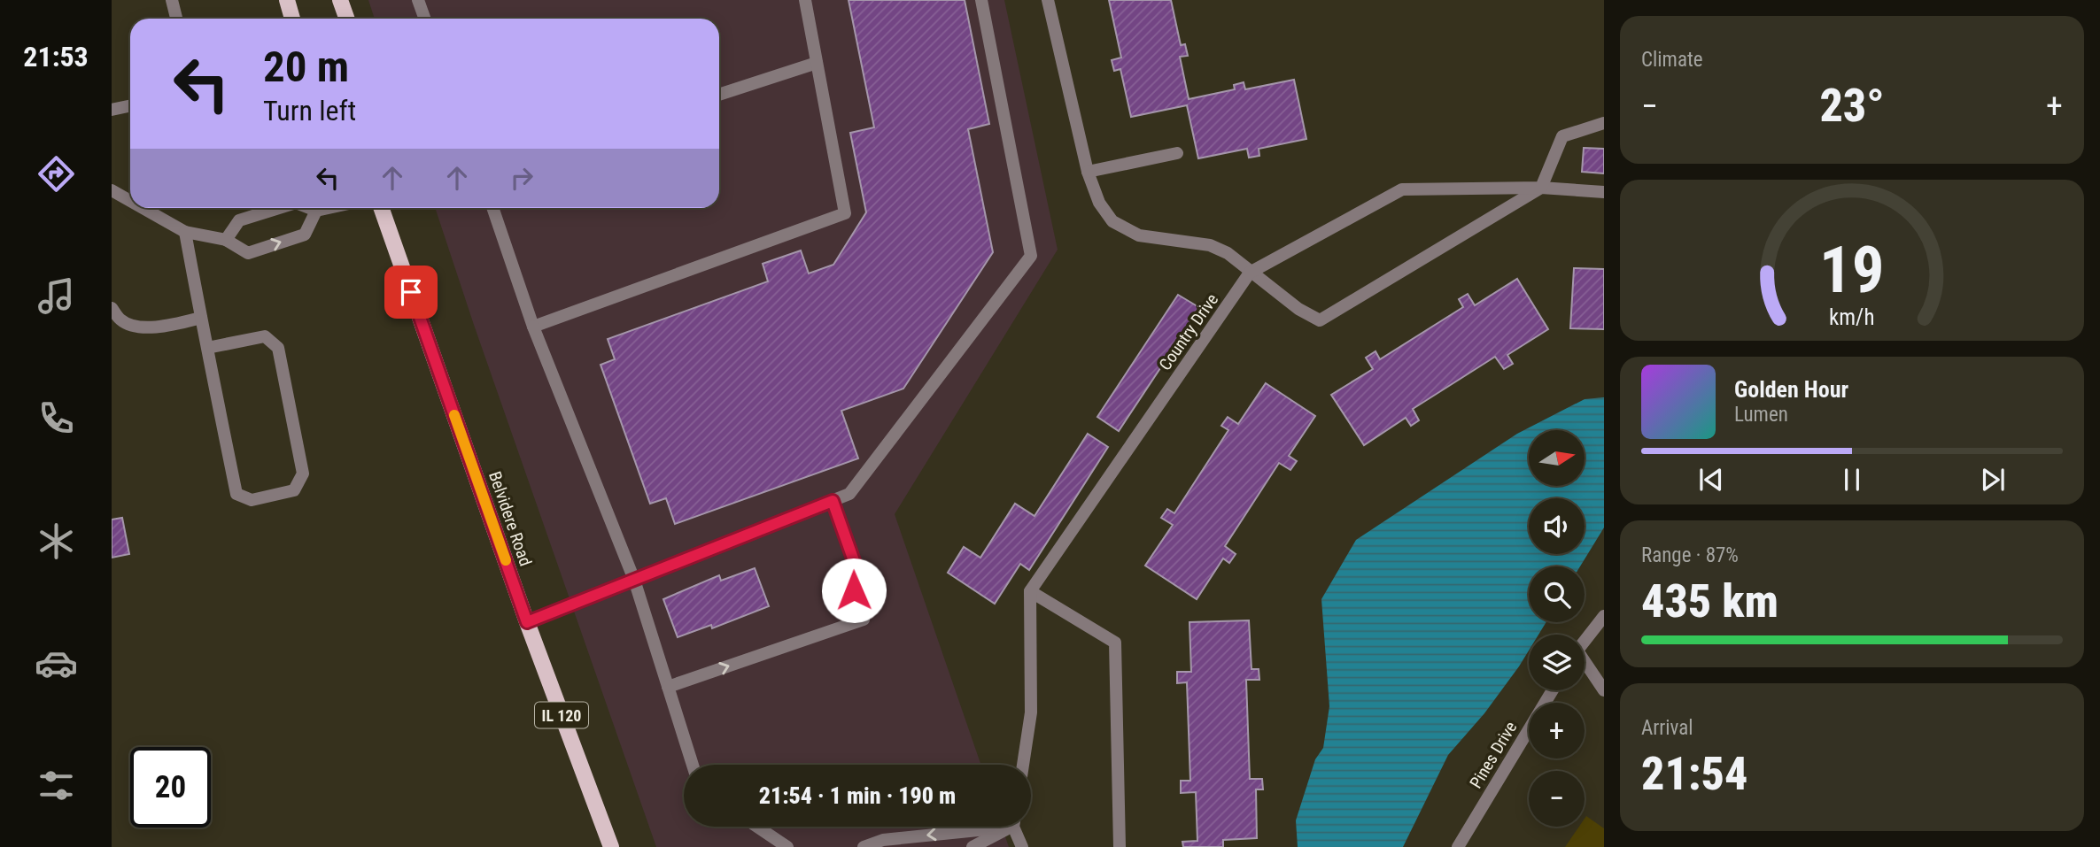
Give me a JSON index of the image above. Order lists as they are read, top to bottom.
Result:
{
  "streets": {
    "main road": ["Belvidere Road", "IL 120"],
    "street": ["Country Drive", "Pines Drive"]
  },
  "north": "right",
  "page": {
    "tabs": "21:53",
    "tile": [
      "Climate",
      ["Range · 87%", "435 km"],
      ["Arrival", "21:54"]
    ],
    "turn": ["20 m", "Turn left"],
    "heat": ["−", "23°", "+"],
    "song": ["Golden Hour", "Lumen"],
    "map_buttons": ["+", "−"],
    "limit": "20",
    "trip": "21:54 · 1 min · 190 m",
    "gauge": ["19", "km/h"]
  }
}
